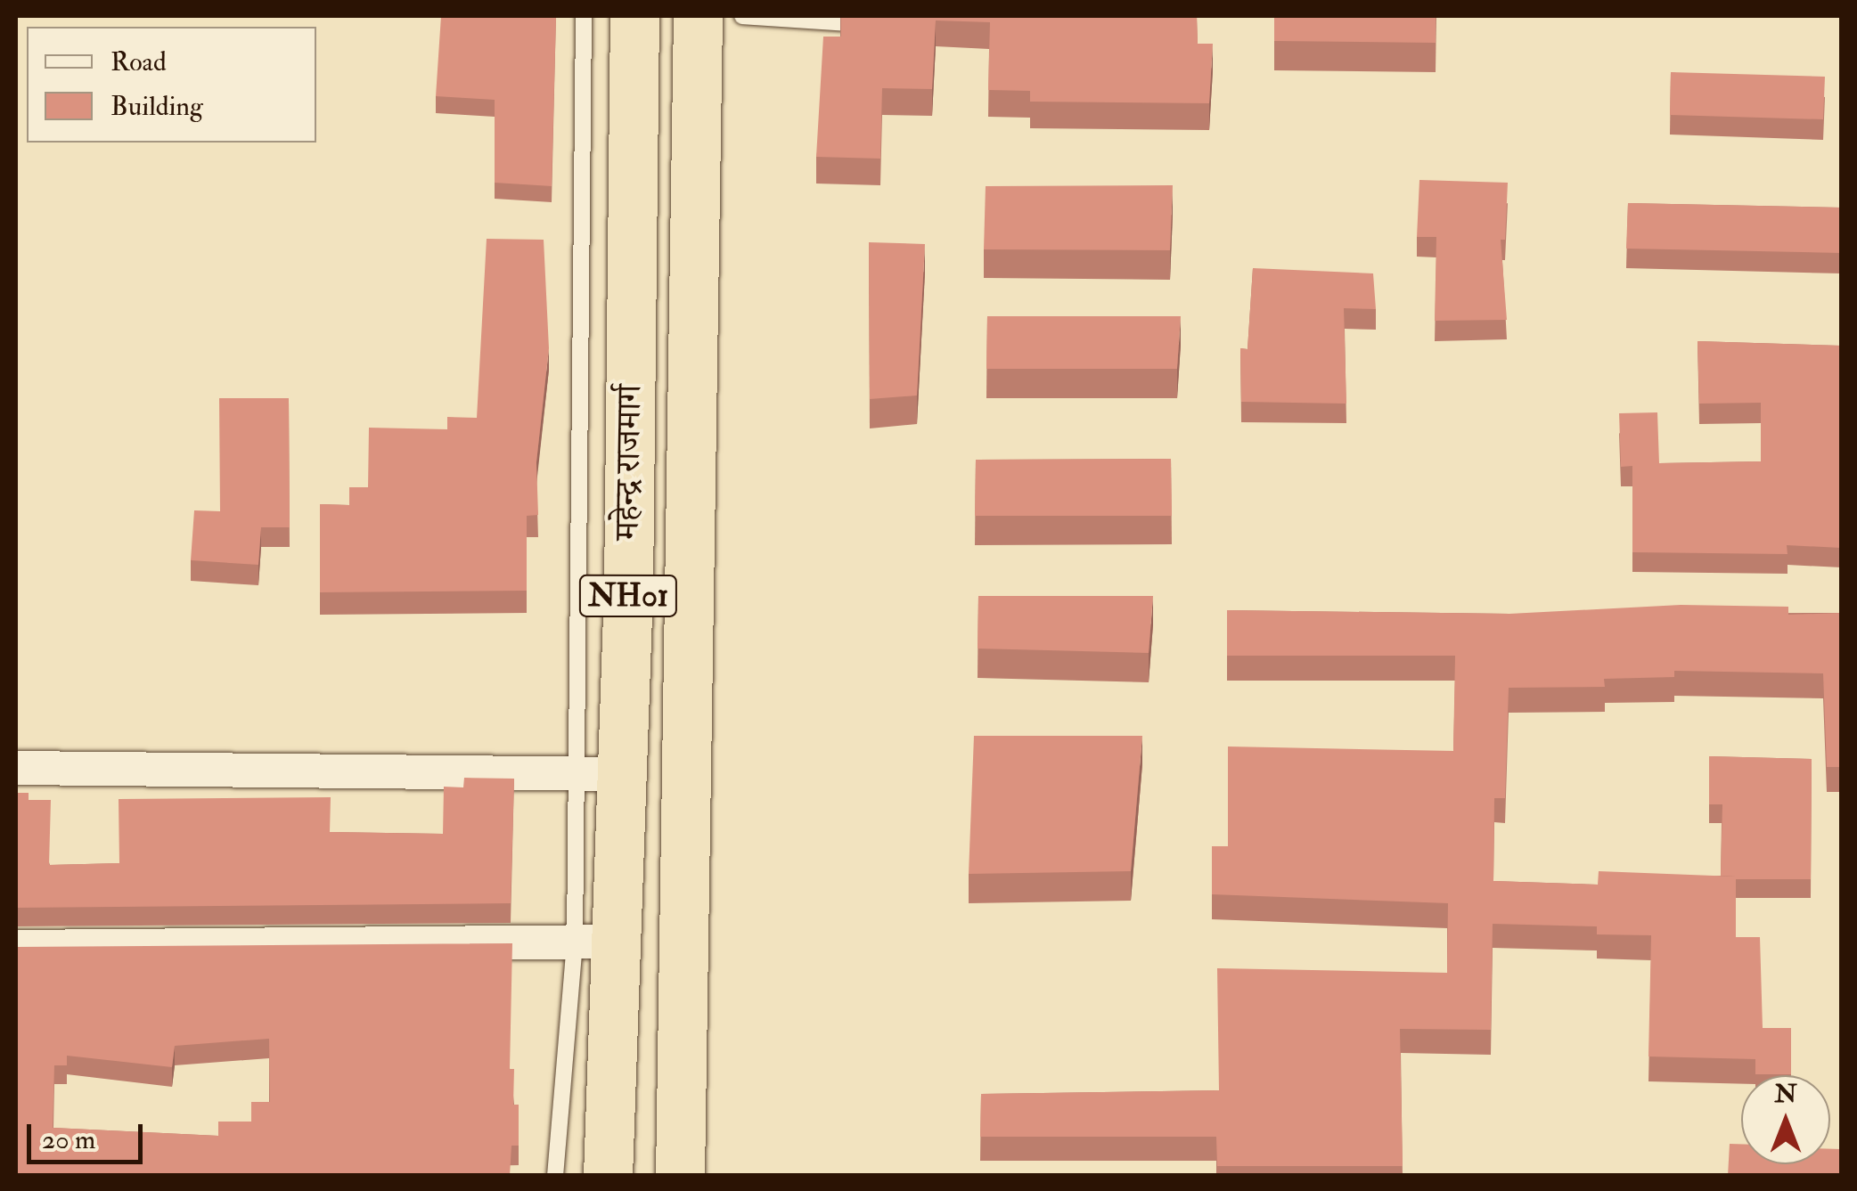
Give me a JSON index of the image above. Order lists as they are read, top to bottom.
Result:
{
  "streets": {
    "highway": ["महेन्द्र राजमार्ग", "NH01"]
  },
  "legend": ["Road", "Building"],
  "scale_bar": "20 m",
  "north": "top"
}
